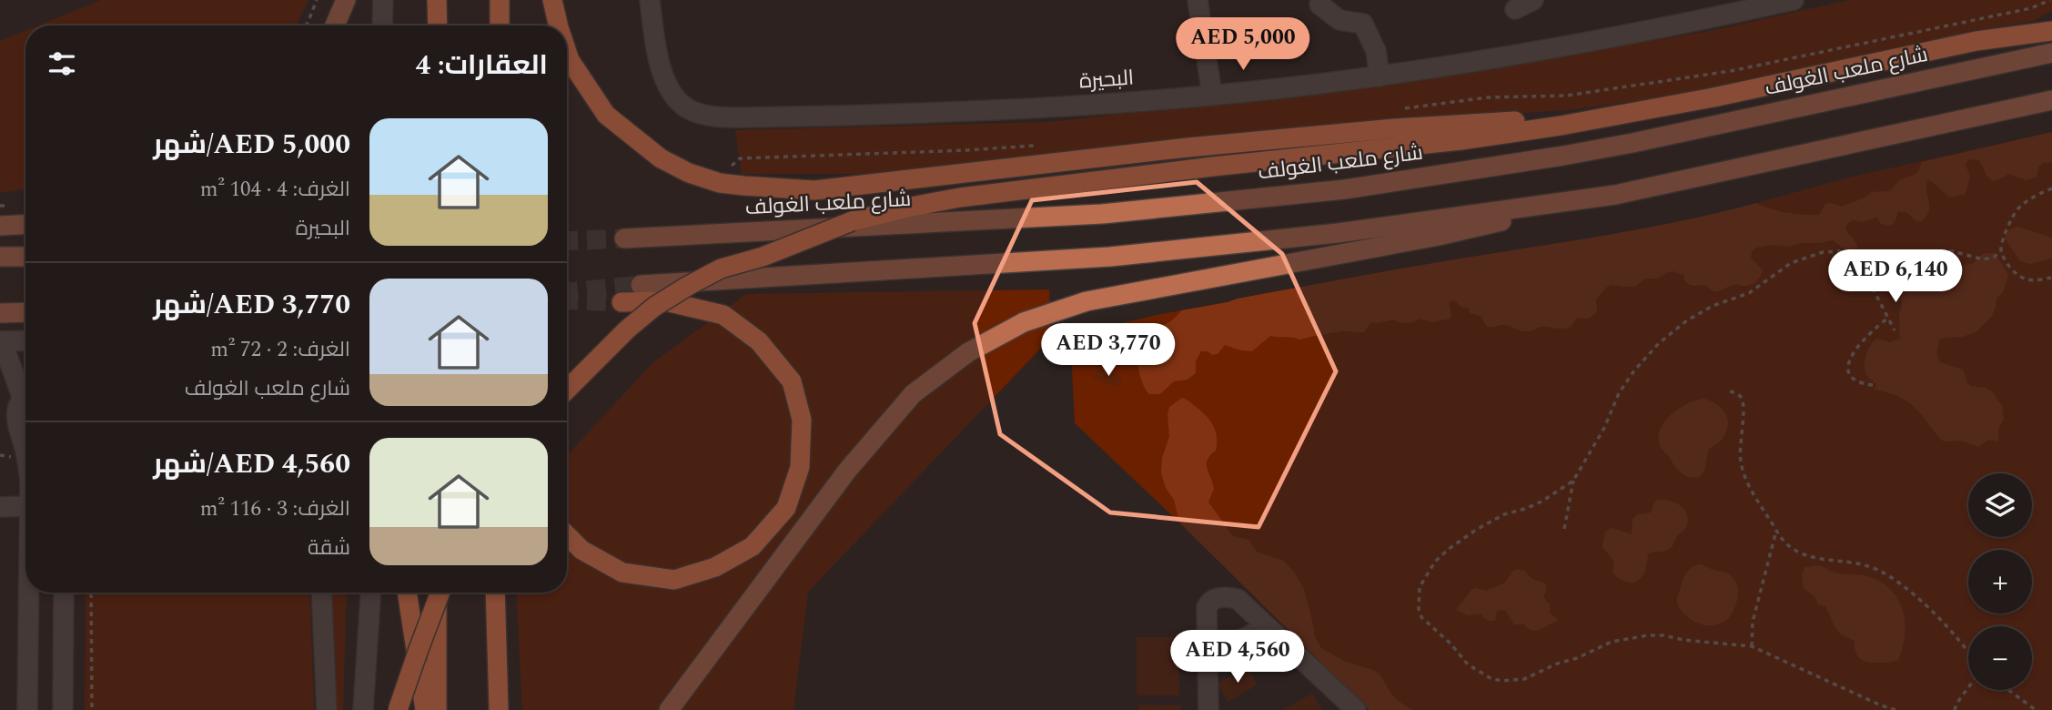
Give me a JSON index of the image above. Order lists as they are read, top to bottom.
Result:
{
  "streets": {
    "main road": ["شارع ملعب الغولف"],
    "street": ["البحيرة"]
  },
  "page": {
    "price": [
      "AED 5,000",
      "AED 6,140",
      "AED 3,770",
      "AED 4,560"
    ],
    "heading": "العقارات: 4",
    "list": [
      {
        "name": "AED 5,000/شهر",
        "note": "الغرف: 4 · 104 m² · البحيرة"
      },
      {
        "name": "AED 3,770/شهر",
        "note": "الغرف: 2 · 72 m² · شارع ملعب الغولف"
      },
      {
        "name": "AED 4,560/شهر",
        "note": "الغرف: 3 · 116 m² · شقة"
      }
    ],
    "map_buttons": ["+", "−"]
  }
}
